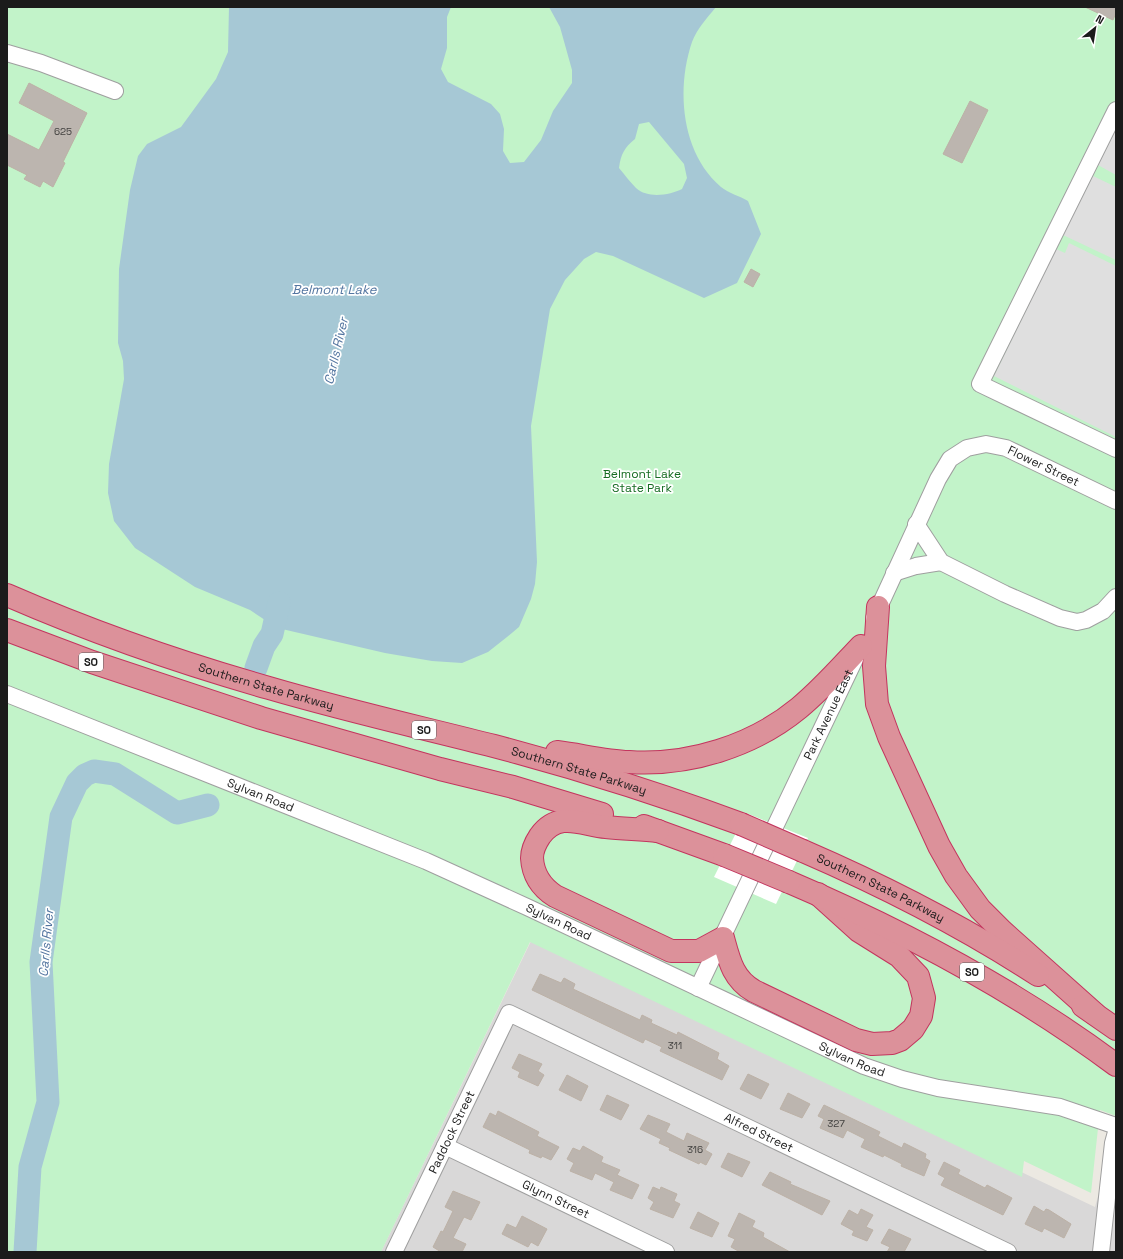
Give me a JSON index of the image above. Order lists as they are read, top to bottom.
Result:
{
  "streets": {
    "highway": ["SO", "Southern State Parkway"],
    "street": [
      "Flower Street",
      "Park Avenue East",
      "Sylvan Road",
      "Paddock Street",
      "Alfred Street",
      "Glynn Street"
    ]
  },
  "crossings": [
    ["Flower Street", "Park Avenue East"],
    ["Park Avenue East", "Sylvan Road"],
    ["Paddock Street", "Alfred Street"],
    ["Paddock Street", "Glynn Street"]
  ],
  "water": ["Belmont Lake", "Carlls River"],
  "parks": ["Belmont Lake State Park"],
  "house_numbers": [
    "625",
    "311",
    "327",
    "316"
  ],
  "north": "top right"
}
